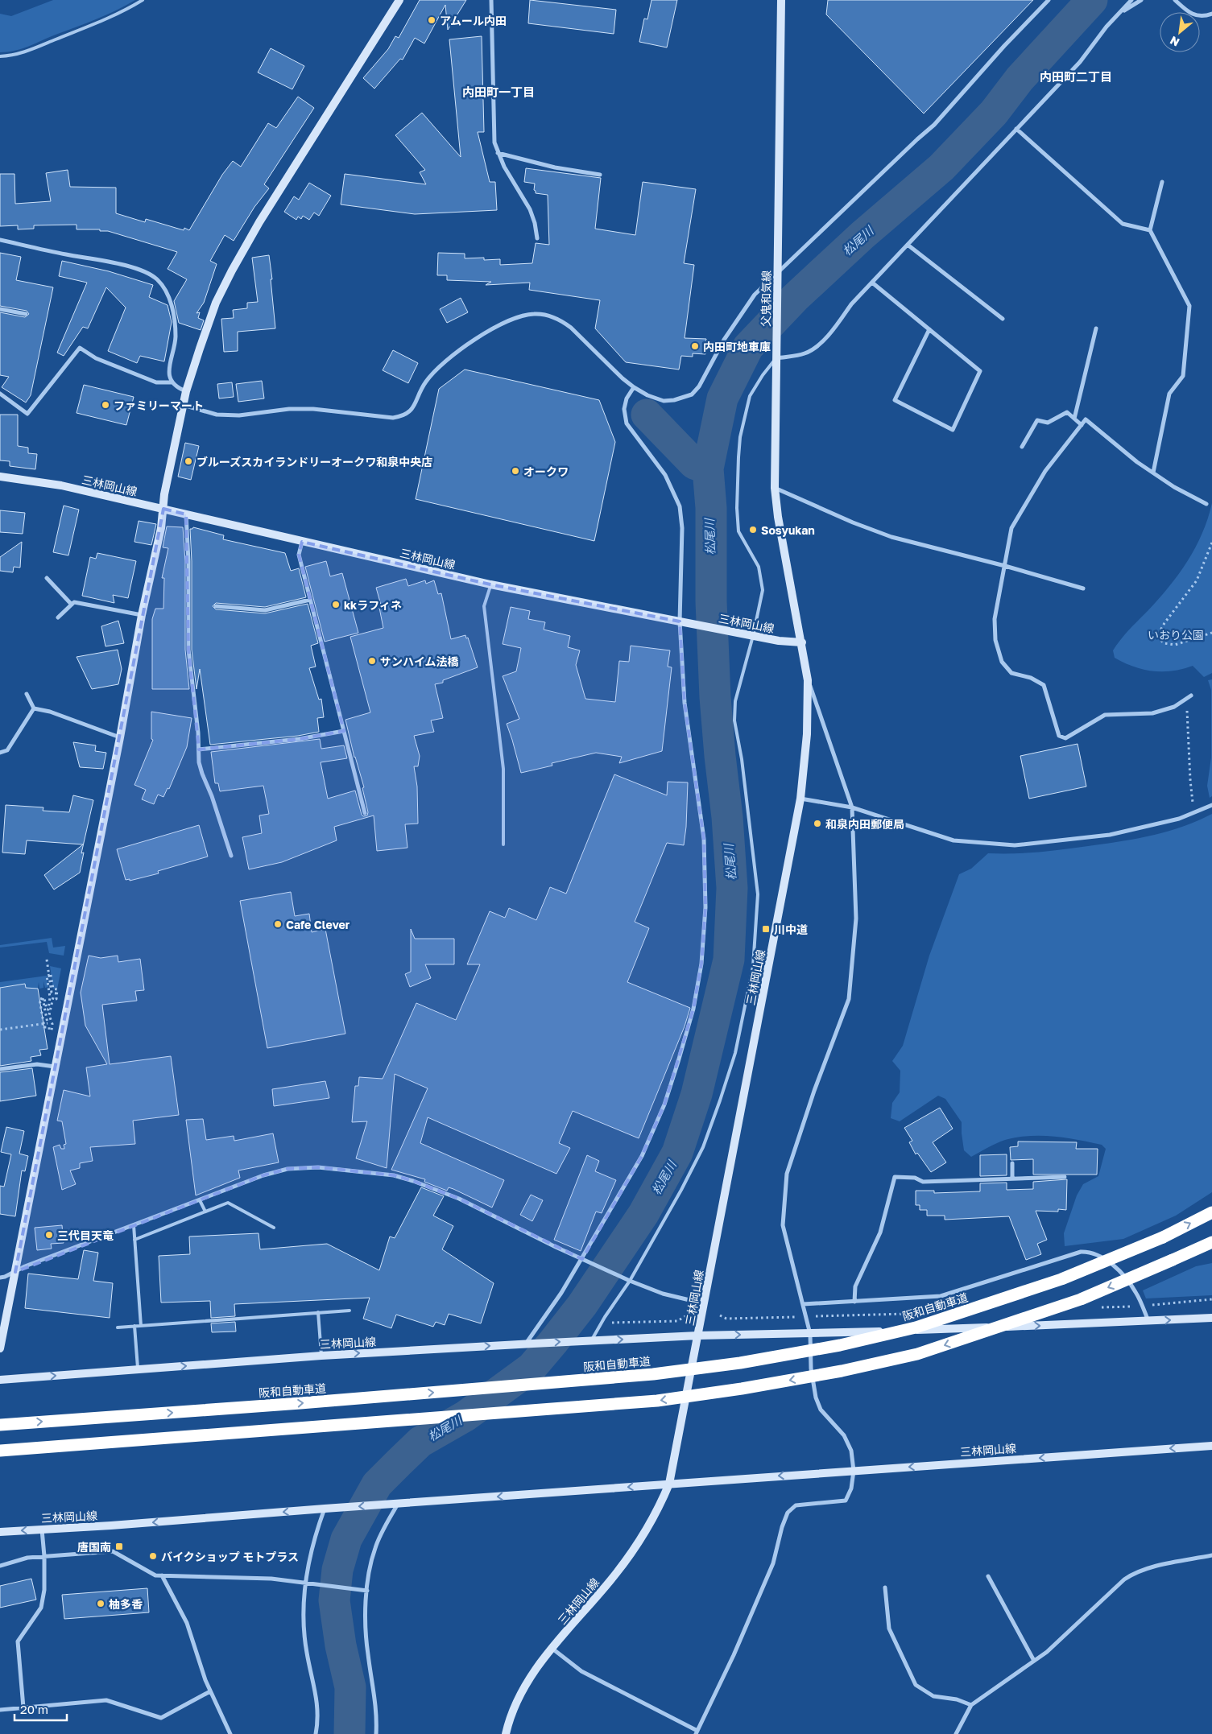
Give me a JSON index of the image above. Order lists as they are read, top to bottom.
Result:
{
  "streets": {
    "highway": ["阪和自動車道"],
    "main road": ["父鬼和気線", "三林岡山線"]
  },
  "crossings": [
    ["父鬼和気線", "三林岡山線"]
  ],
  "districts": ["内田町二丁目", "内田町一丁目"],
  "water": ["松尾川"],
  "parks": ["いおり公園"],
  "places": {
    "other": [
      "アムール内田",
      "内田町地車庫",
      "ファミリーマート",
      "ブルーズスカイランドリーオークワ和泉中央店",
      "オークワ",
      "Sosyukan",
      "kkラフィネ",
      "サンハイム法橋",
      "和泉内田郵便局",
      "Cafe Clever",
      "三代目天竜",
      "バイクショップ モトプラス",
      "柚多香"
    ],
    "transit": ["川中道", "唐国南"]
  },
  "scale_bar": "20 m",
  "north": "bottom left"
}
